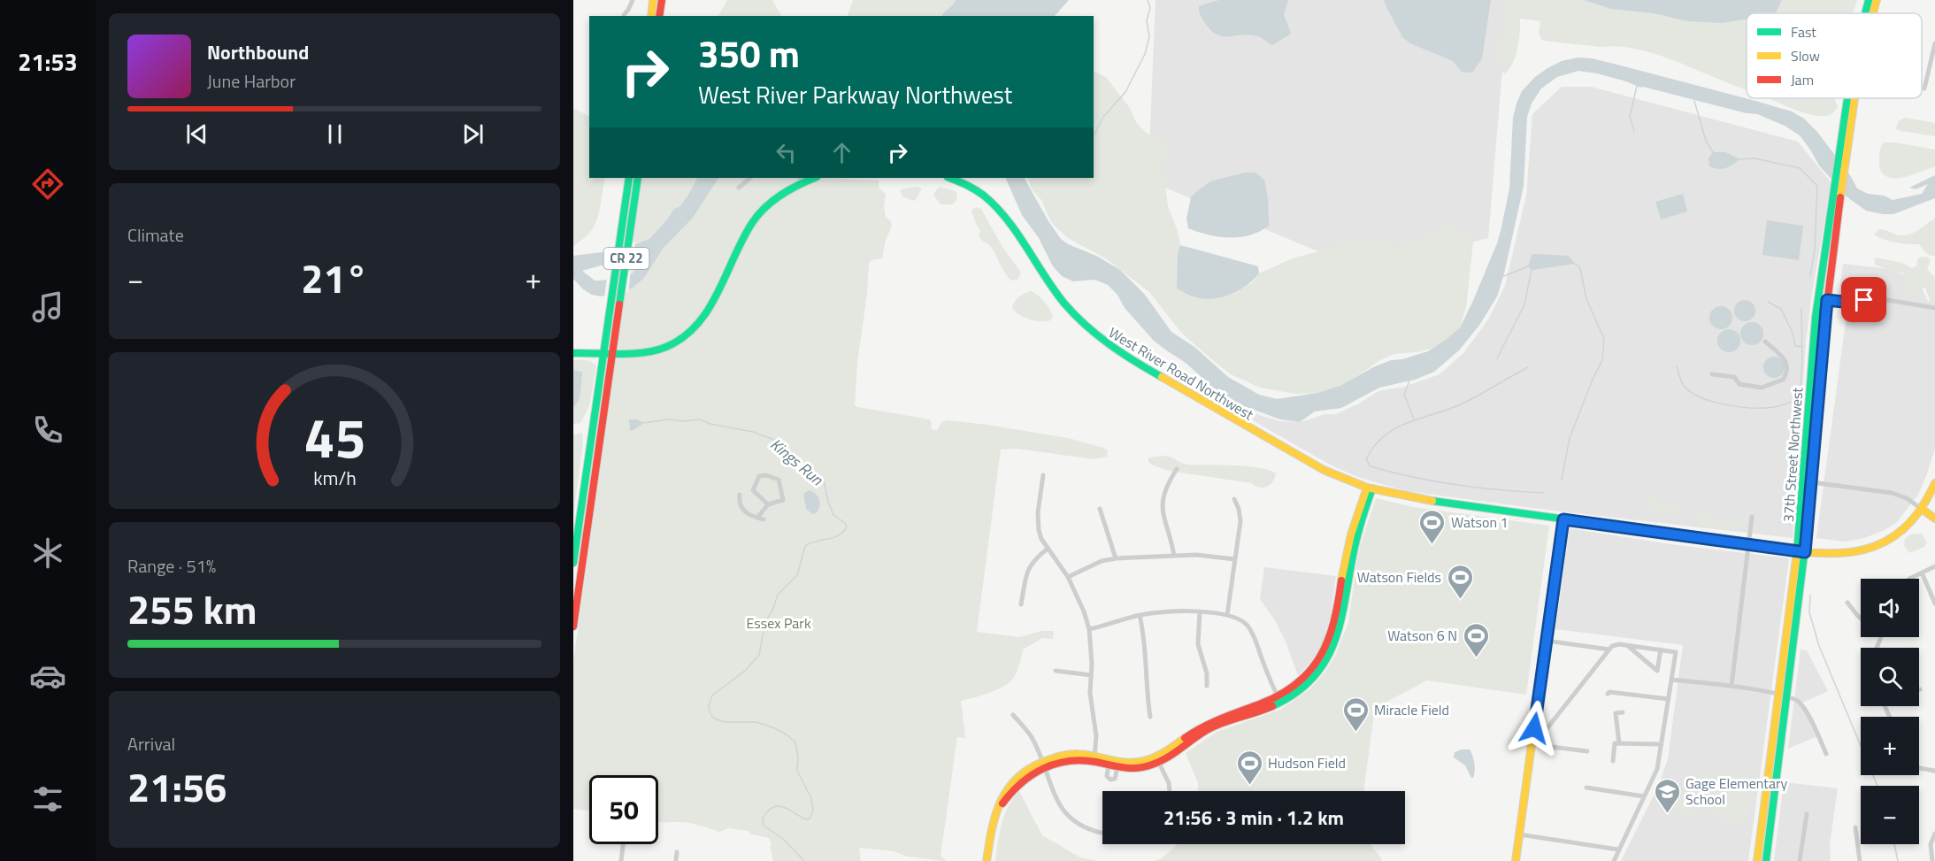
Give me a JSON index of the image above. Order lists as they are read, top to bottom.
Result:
{
  "streets": {
    "main road": ["CR 22", "West River Road Northwest", "37th Street Northwest"]
  },
  "crossings": [
    ["West River Road Northwest", "37th Street Northwest"]
  ],
  "water": ["Kings Run"],
  "parks": ["Essex Park"],
  "places": {
    "sports": [
      "Watson 1",
      "Watson Fields",
      "Watson 6 N",
      "Miracle Field",
      "Hudson Field"
    ],
    "school or university": ["Gage Elementary School"]
  },
  "legend": ["Fast", "Slow", "Jam"],
  "page": {
    "tabs": "21:53",
    "turn": ["350 m", "West River Parkway Northwest"],
    "song": ["Northbound", "June Harbor"],
    "tile": [
      "Climate",
      ["Range · 51%", "255 km"],
      ["Arrival", "21:56"]
    ],
    "heat": ["−", "21°", "+"],
    "map_buttons": ["+", "−"],
    "limit": "50",
    "trip": "21:56 · 3 min · 1.2 km",
    "gauge": ["45", "km/h"]
  }
}
